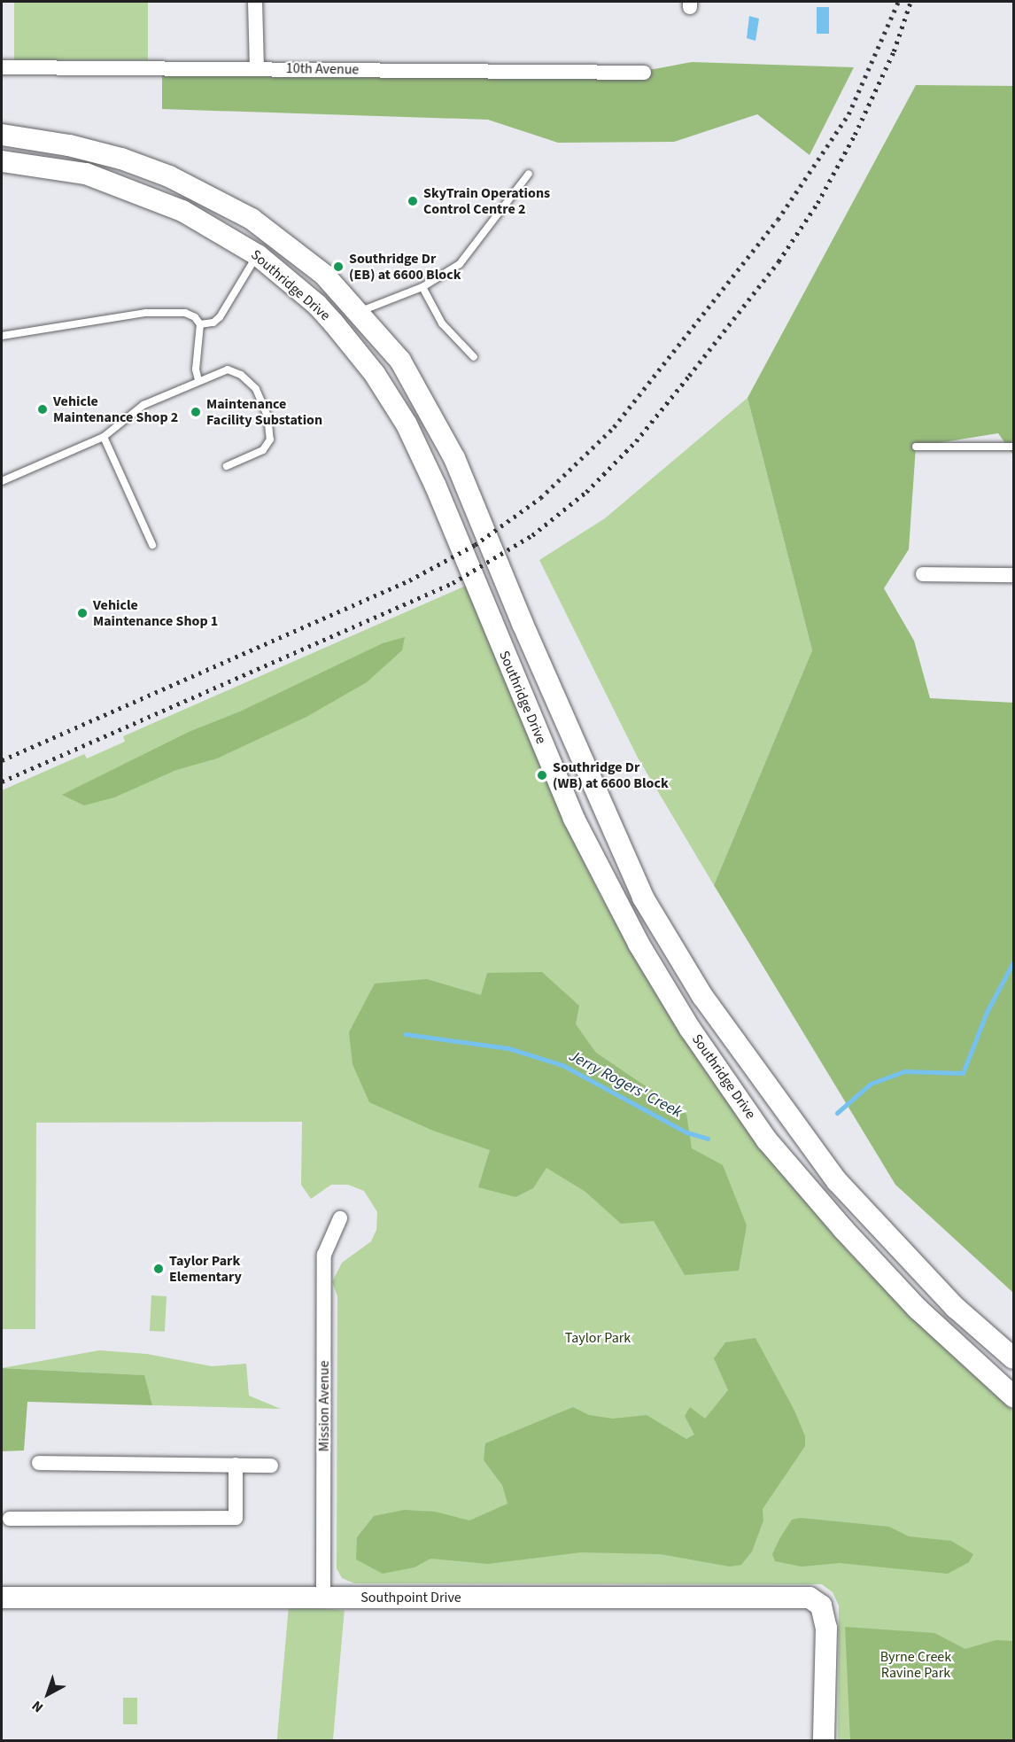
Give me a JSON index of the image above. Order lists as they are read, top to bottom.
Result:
{
  "streets": {
    "main road": ["Southridge Drive", "Southpoint Drive"],
    "street": ["10th Avenue", "Mission Avenue"]
  },
  "crossings": [
    ["Mission Avenue", "Southpoint Drive"]
  ],
  "water": ["Jerry Rogers' Creek"],
  "parks": ["Taylor Park", "Byrne Creek Ravine Park"],
  "places": [
    "SkyTrain Operations Control Centre 2",
    "Southridge Dr (EB) at 6600 Block",
    "Vehicle Maintenance Shop 2",
    "Maintenance Facility Substation",
    "Vehicle Maintenance Shop 1",
    "Southridge Dr (WB) at 6600 Block",
    "Taylor Park Elementary"
  ],
  "north": "bottom left"
}
